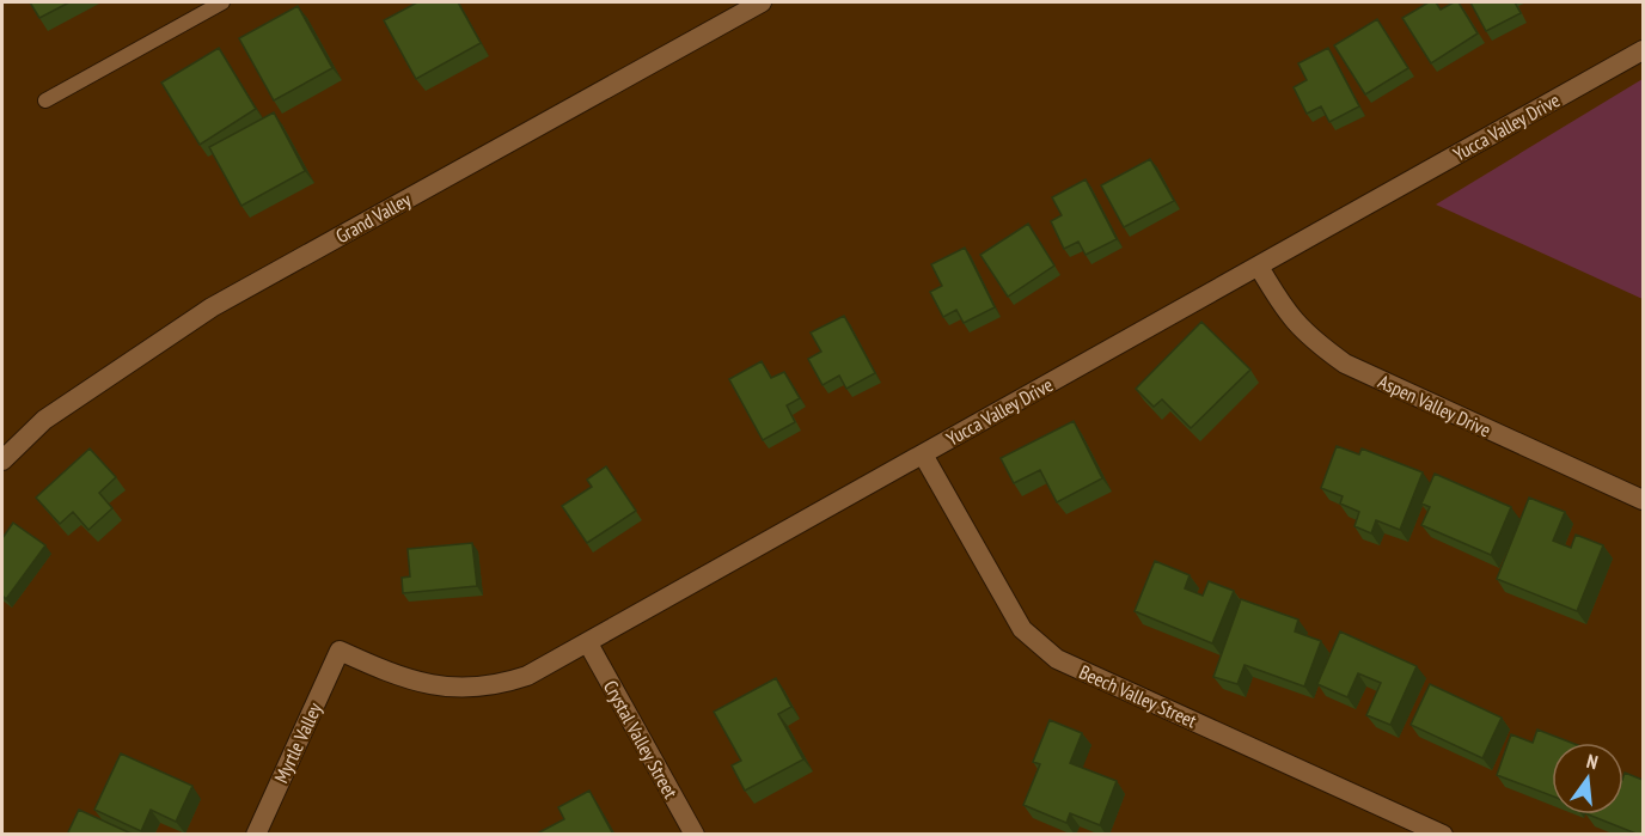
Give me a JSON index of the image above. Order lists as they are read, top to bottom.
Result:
{
  "streets": {
    "street": [
      "Yucca Valley Drive",
      "Grand Valley",
      "Aspen Valley Drive",
      "Beech Valley Street",
      "Crystal Valley Street",
      "Myrtle Valley"
    ]
  },
  "crossings": [
    ["Yucca Valley Drive", "Aspen Valley Drive"],
    ["Yucca Valley Drive", "Beech Valley Street"],
    ["Yucca Valley Drive", "Crystal Valley Street"],
    ["Yucca Valley Drive", "Myrtle Valley"]
  ],
  "north": "top"
}
